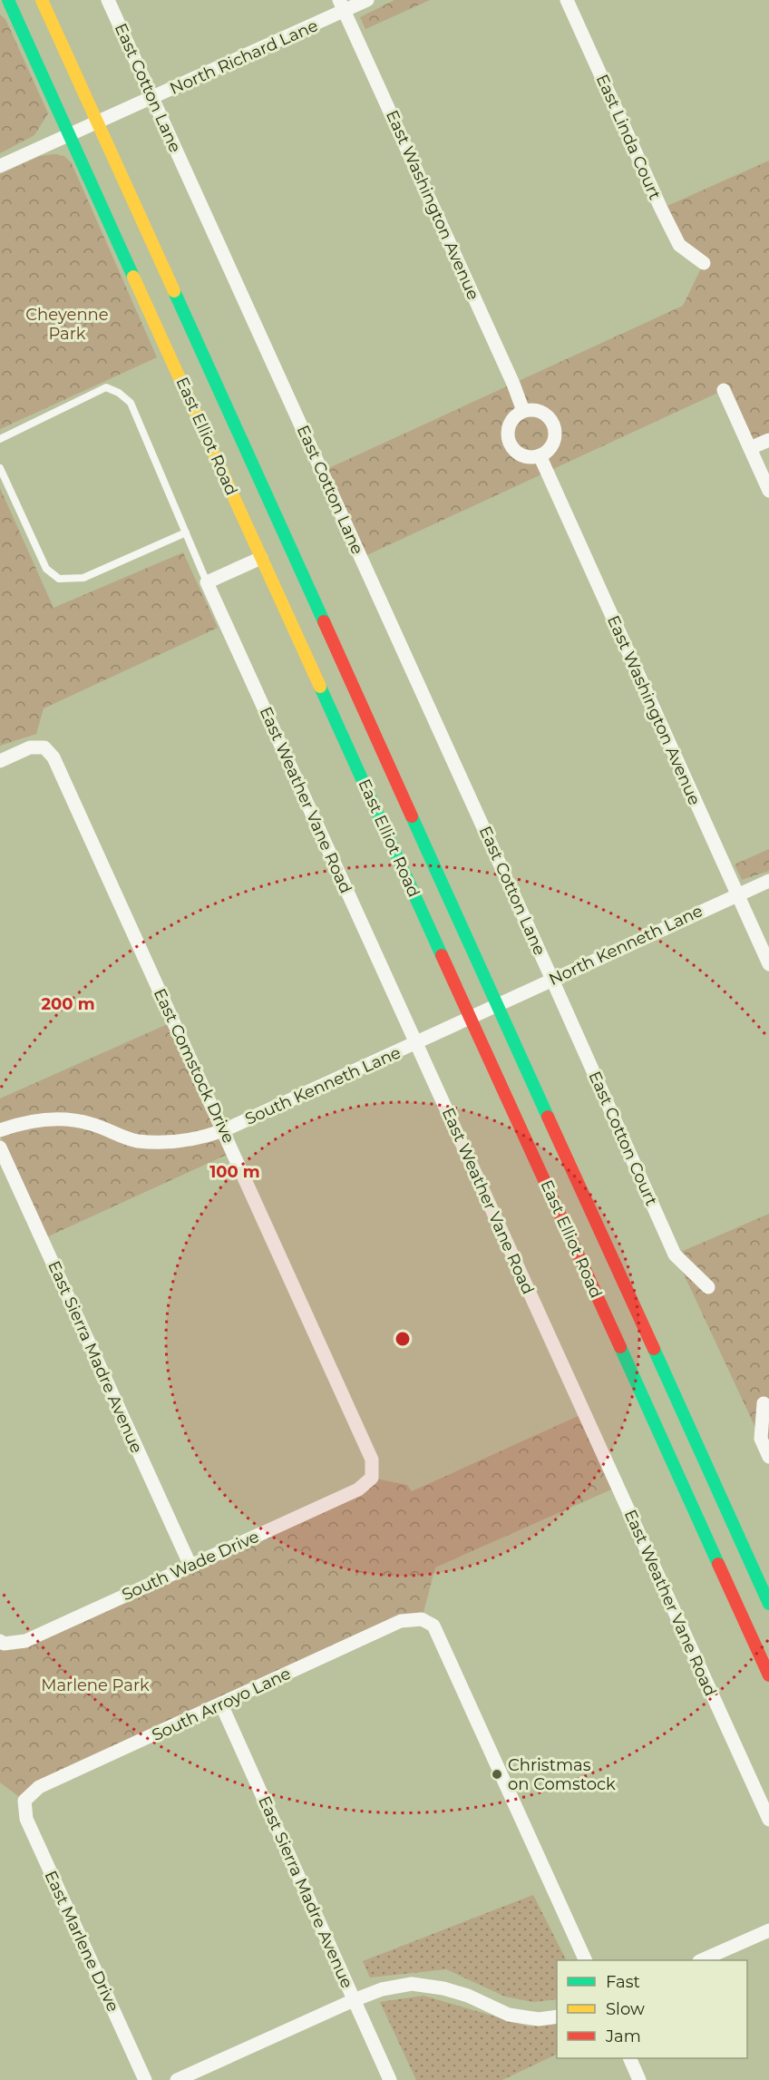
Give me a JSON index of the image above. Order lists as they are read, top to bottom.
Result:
{
  "streets": {
    "main road": ["East Elliot Road"],
    "street": [
      "North Richard Lane",
      "East Cotton Lane",
      "East Linda Court",
      "East Washington Avenue",
      "East Weather Vane Road",
      "North Kenneth Lane",
      "East Comstock Drive",
      "South Kenneth Lane",
      "East Cotton Court",
      "East Sierra Madre Avenue",
      "South Wade Drive",
      "South Arroyo Lane",
      "East Marlene Drive"
    ]
  },
  "crossings": [
    ["North Richard Lane", "East Cotton Lane"],
    ["North Richard Lane", "East Washington Avenue"],
    ["North Richard Lane", "East Elliot Road"],
    ["East Cotton Lane", "North Kenneth Lane"],
    ["East Cotton Lane", "East Cotton Court"],
    ["East Washington Avenue", "North Kenneth Lane"],
    ["East Elliot Road", "North Kenneth Lane"],
    ["East Elliot Road", "South Kenneth Lane"],
    ["East Weather Vane Road", "South Kenneth Lane"],
    ["North Kenneth Lane", "South Kenneth Lane"],
    ["North Kenneth Lane", "East Cotton Court"],
    ["East Comstock Drive", "South Kenneth Lane"],
    ["East Comstock Drive", "South Wade Drive"],
    ["East Sierra Madre Avenue", "South Wade Drive"],
    ["East Sierra Madre Avenue", "South Arroyo Lane"],
    ["South Arroyo Lane", "East Marlene Drive"]
  ],
  "parks": ["Cheyenne Park", "Marlene Park"],
  "places": ["Christmas on Comstock"],
  "legend": ["Fast", "Slow", "Jam"],
  "rings": ["200 m", "100 m"]
}
